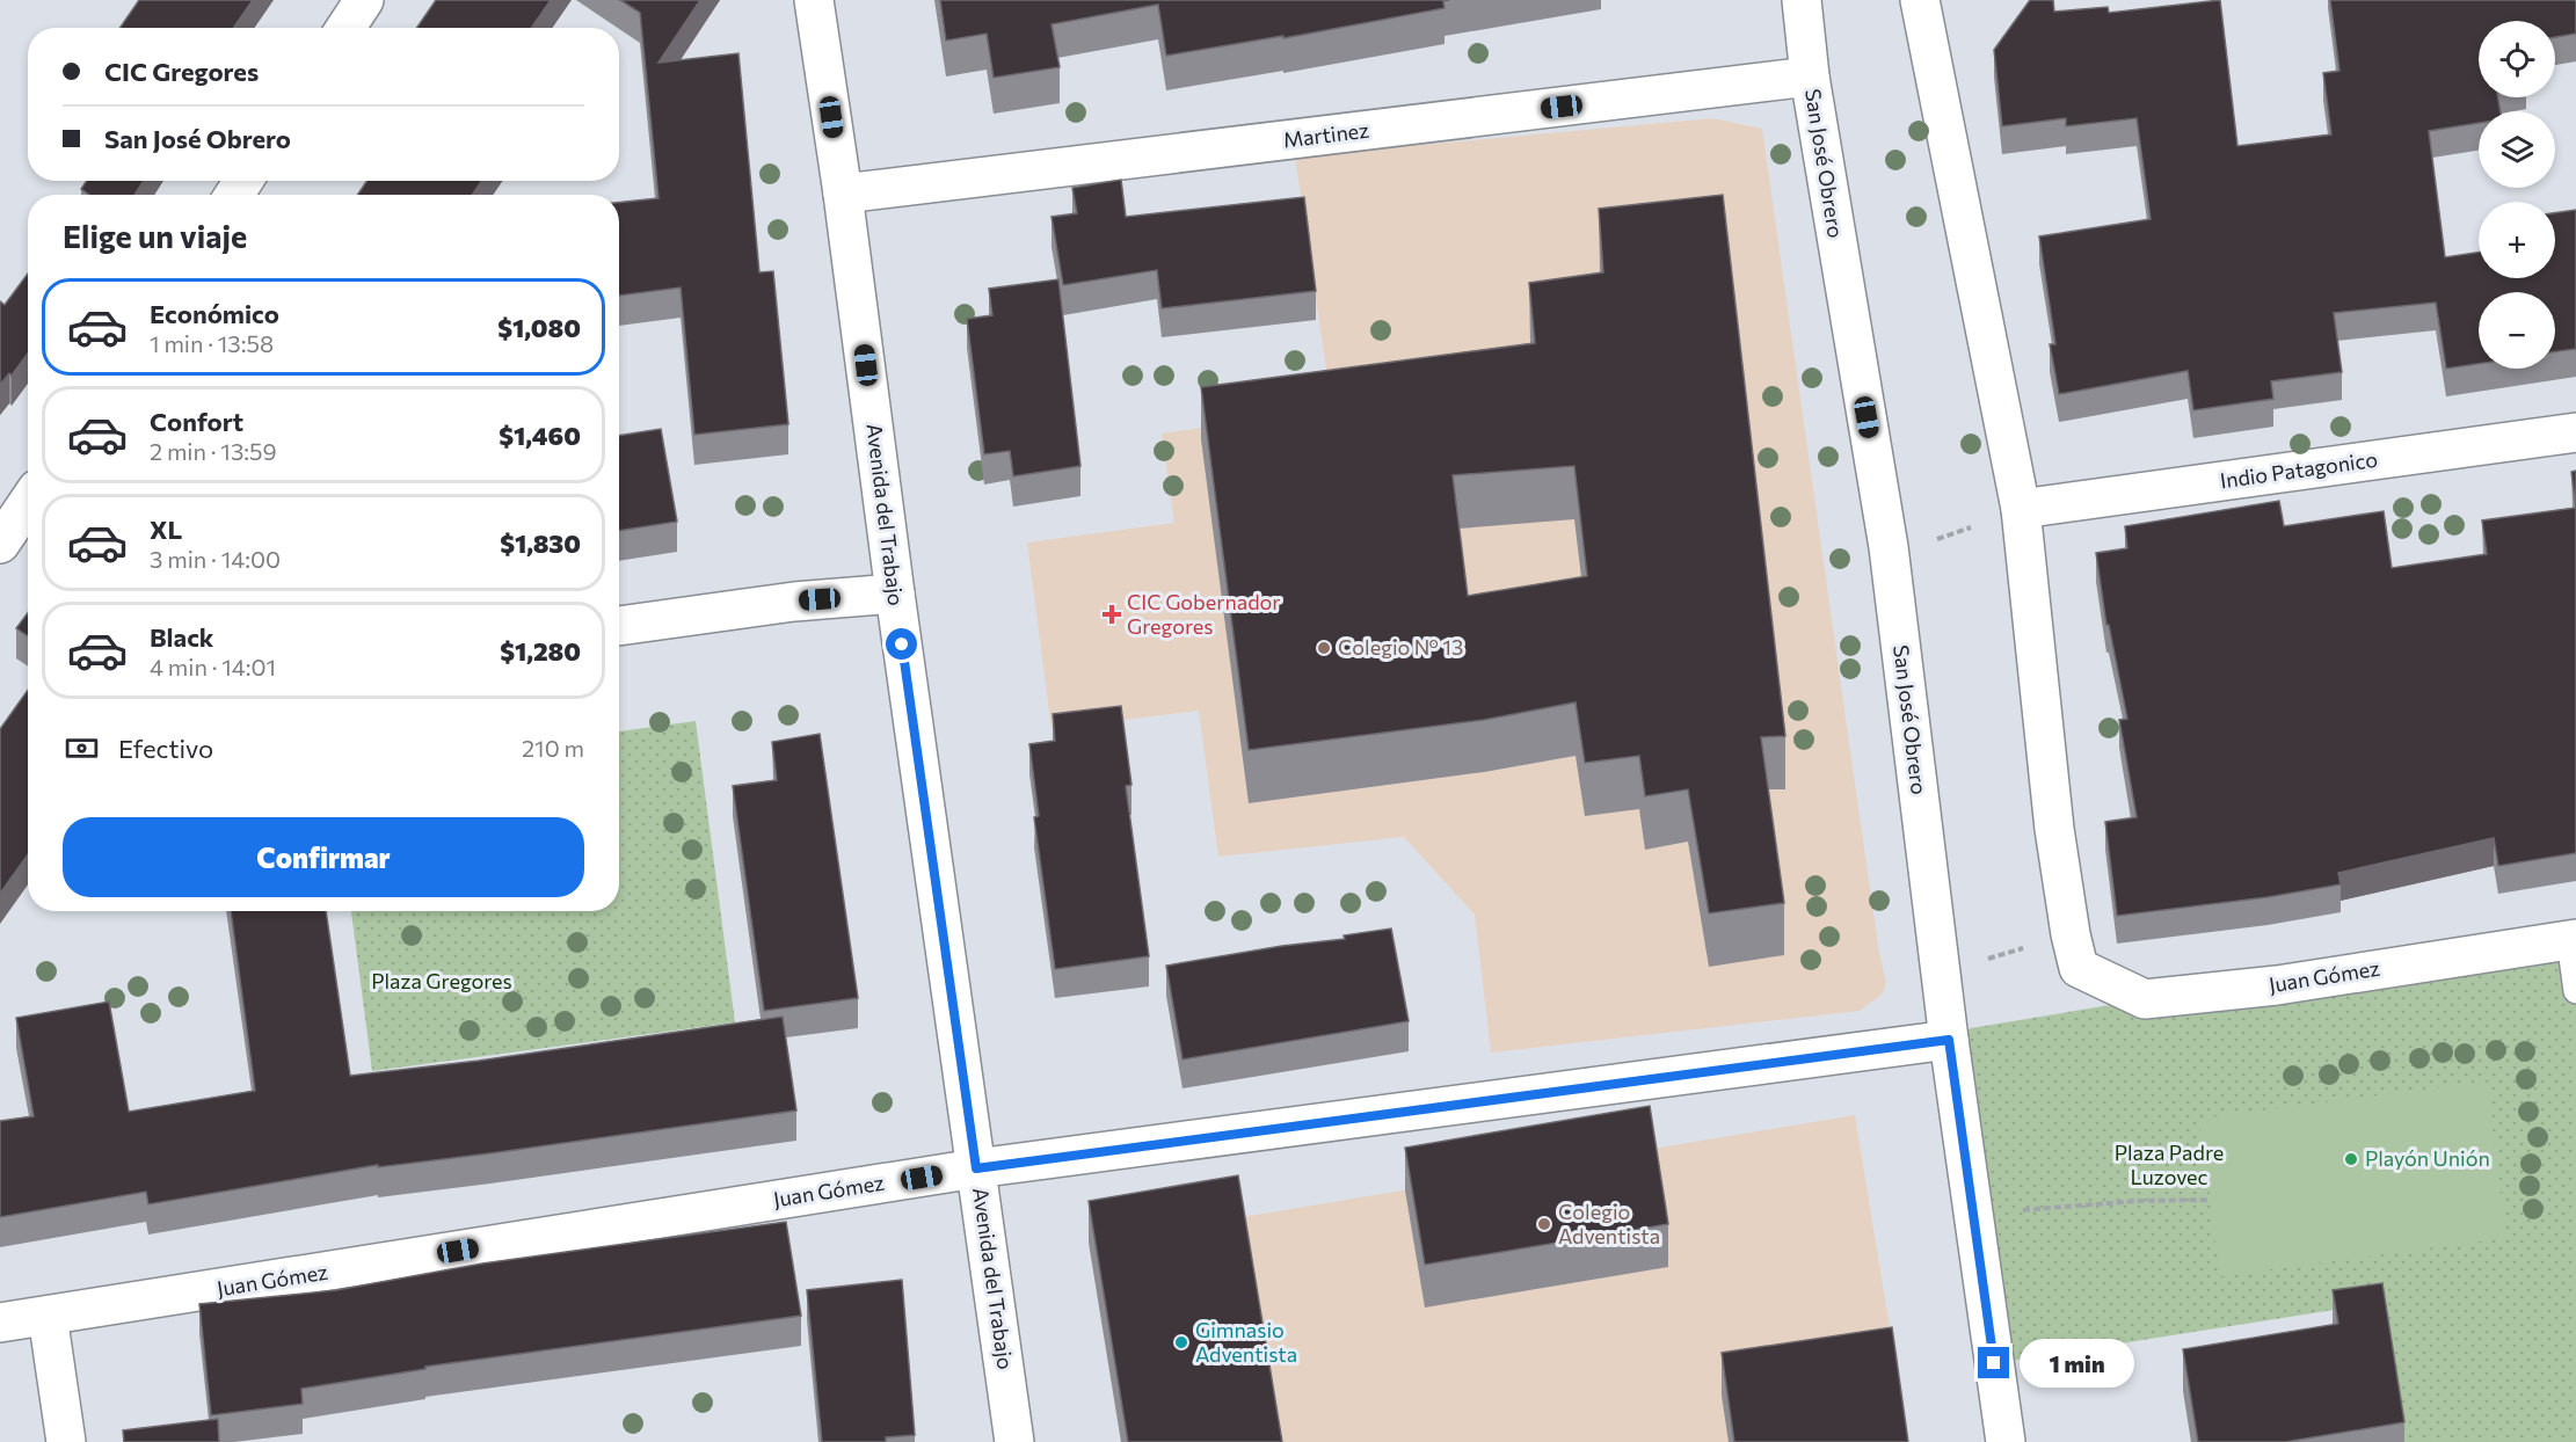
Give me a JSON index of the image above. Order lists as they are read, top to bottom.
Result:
{
  "streets": {
    "street": [
      "Martinez",
      "San José Obrero",
      "Indio Patagonico",
      "Avenida del Trabajo",
      "Juan Gómez"
    ]
  },
  "crossings": [
    ["Martinez", "San José Obrero"],
    ["Martinez", "Avenida del Trabajo"],
    ["San José Obrero", "Juan Gómez"],
    ["Avenida del Trabajo", "Juan Gómez"]
  ],
  "parks": ["Plaza Gregores", "Plaza Padre Luzovec"],
  "places": {
    "health": ["CIC Gobernador Gregores"],
    "other": [
      "Colegio Nº 13",
      "Playón Unión",
      "Colegio Adventista",
      "Gimnasio Adventista"
    ]
  },
  "page": {
    "map_buttons": ["+", "−"],
    "banner": ["CIC Gregores", "San José Obrero"],
    "heading": "Elige un viaje",
    "list": [
      {
        "name": "Económico",
        "note": "1 min · 13:58",
        "value": "$1,080"
      },
      {
        "name": "Confort",
        "note": "2 min · 13:59",
        "value": "$1,460"
      },
      {
        "name": "XL",
        "note": "3 min · 14:00",
        "value": "$1,830"
      },
      {
        "name": "Black",
        "note": "4 min · 14:01",
        "value": "$1,280"
      }
    ],
    "pay": ["Efectivo", "210 m"],
    "buttons": "Confirmar",
    "bubble": "1 min"
  }
}
